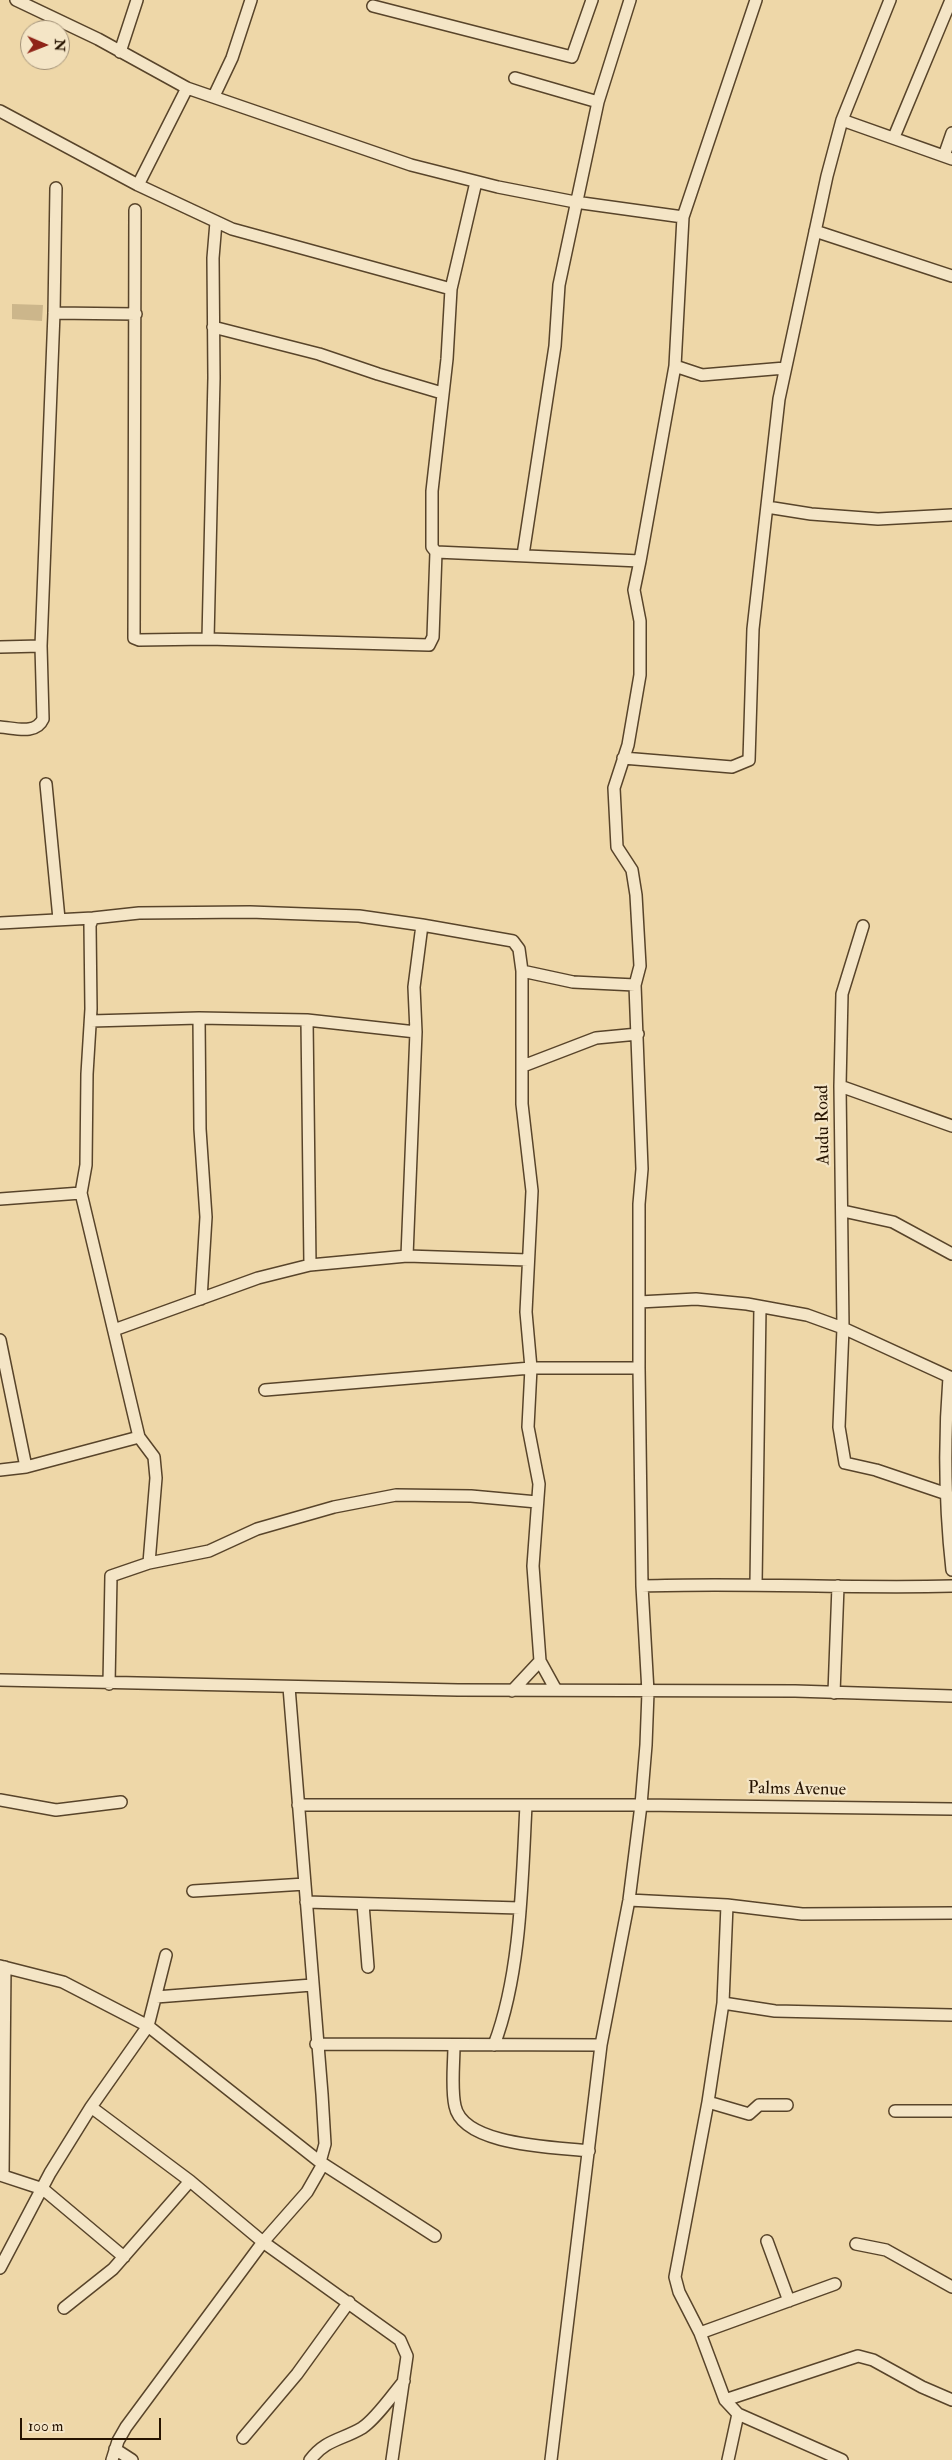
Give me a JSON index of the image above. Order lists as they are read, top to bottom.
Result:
{
  "streets": {
    "street": ["Audu Road", "Palms Avenue"]
  },
  "scale_bar": "100 m",
  "north": "right"
}
